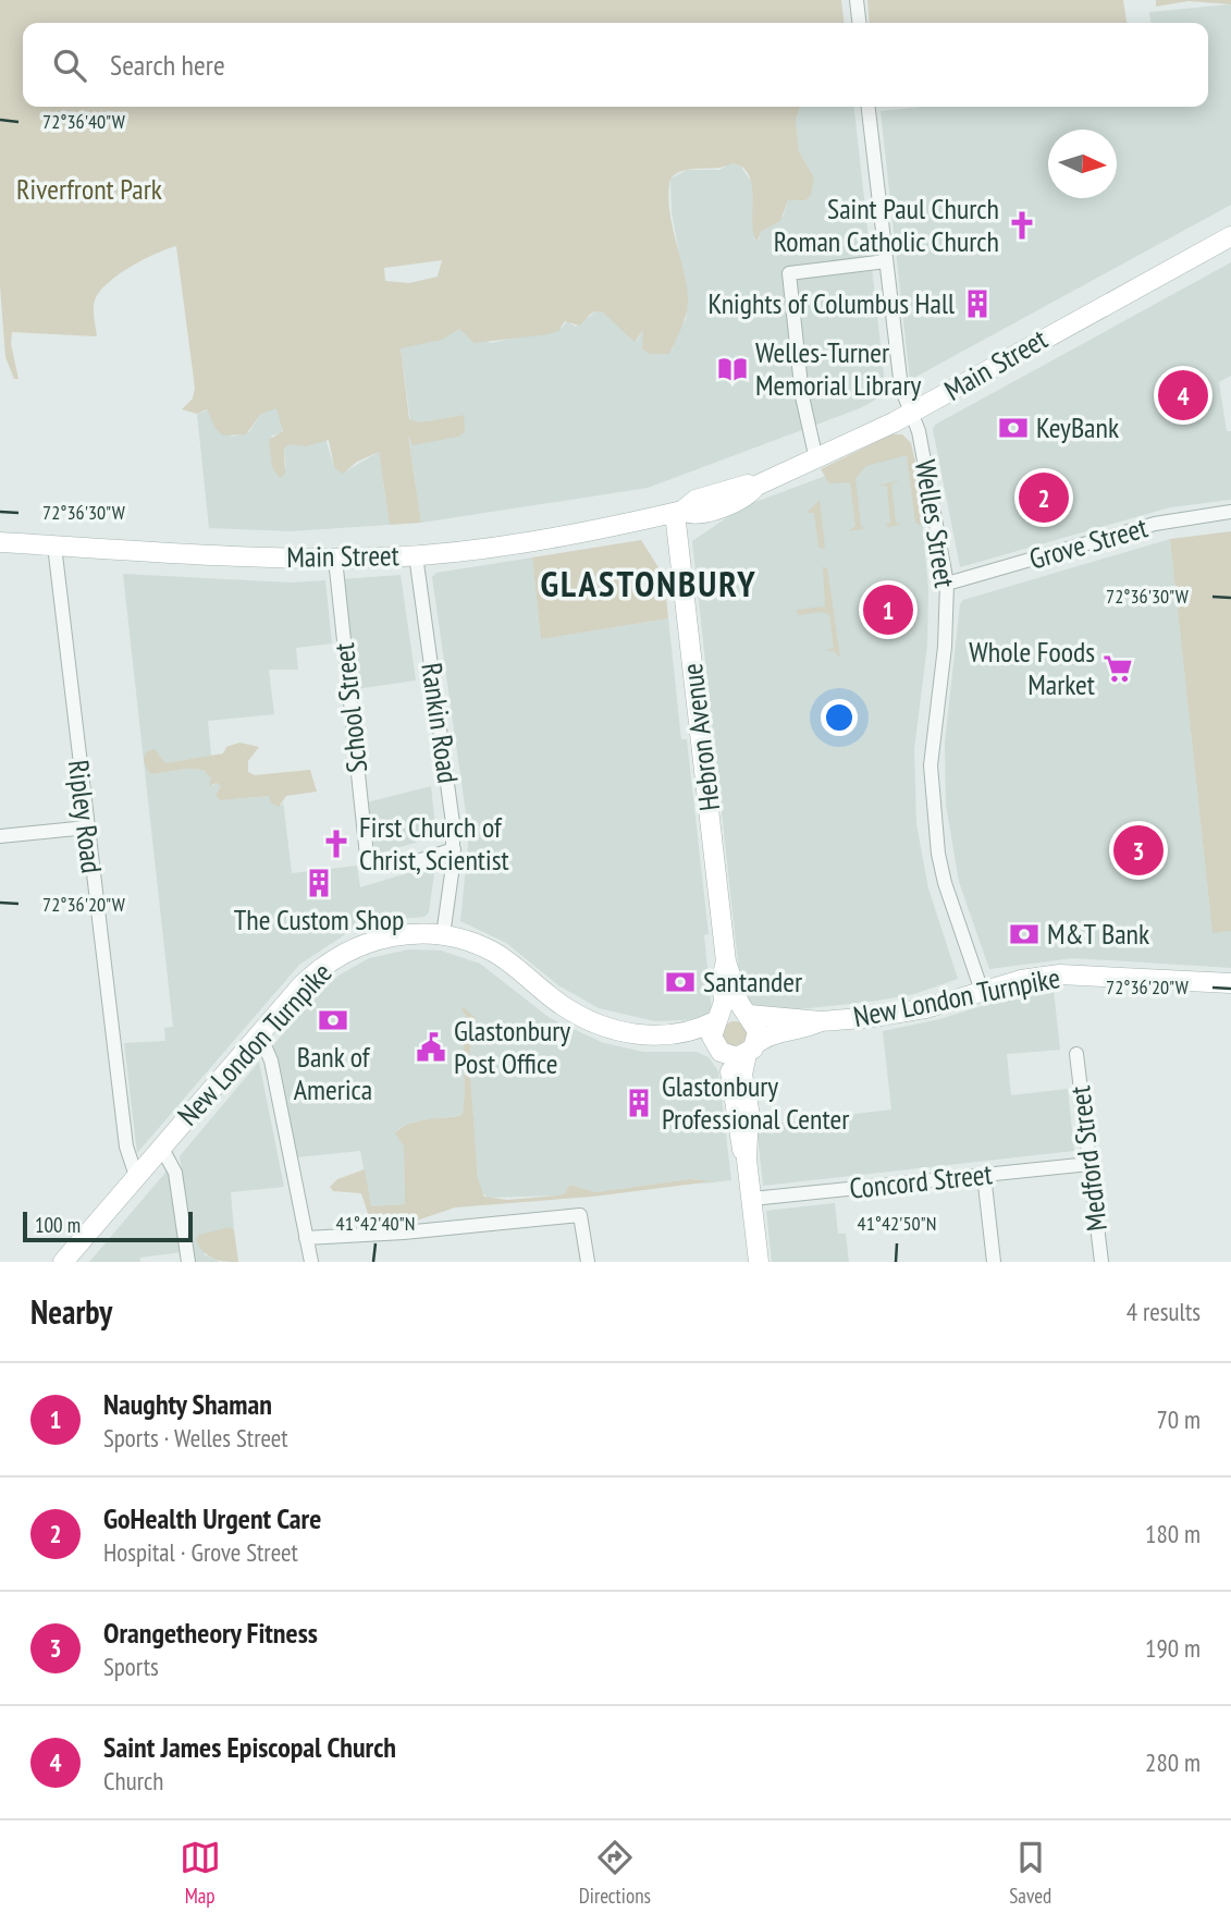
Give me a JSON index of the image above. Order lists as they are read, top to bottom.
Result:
{
  "streets": {
    "main road": ["Main Street", "Hebron Avenue", "New London Turnpike"],
    "street": [
      "Welles Street",
      "Grove Street",
      "School Street",
      "Rankin Road",
      "Ripley Road",
      "Medford Street",
      "Concord Street"
    ]
  },
  "crossings": [
    ["Main Street", "Welles Street"],
    ["Main Street", "School Street"],
    ["Main Street", "Rankin Road"],
    ["Main Street", "Hebron Avenue"],
    ["Main Street", "Ripley Road"],
    ["Welles Street", "Grove Street"],
    ["Welles Street", "New London Turnpike"],
    ["School Street", "Rankin Road"],
    ["Rankin Road", "New London Turnpike"],
    ["Hebron Avenue", "New London Turnpike"],
    ["Ripley Road", "New London Turnpike"],
    ["Medford Street", "Concord Street"]
  ],
  "districts": ["GLASTONBURY"],
  "parks": ["Riverfront Park"],
  "places": {
    "church": ["Saint Paul Church Roman Catholic Church", "First Church of Christ, Scientist"],
    "building": ["Knights of Columbus Hall", "The Custom Shop", "Glastonbury Professional Center"],
    "library": ["Welles-Turner Memorial Library"],
    "bank": [
      "KeyBank",
      "M&T Bank",
      "Santander",
      "Bank of America"
    ],
    "supermarket": ["Whole Foods Market"],
    "public building": ["Glastonbury Post Office"]
  },
  "scale_bar": "100 m",
  "north": "right",
  "page": {
    "search": "Search here",
    "pins": [
      "4",
      "2",
      "1",
      "3"
    ],
    "scale": "100 m",
    "heading": ["Nearby", "4 results"],
    "list": [
      {
        "mark": "1",
        "name": "Naughty Shaman",
        "note": "Sports · Welles Street",
        "value": "70 m"
      },
      {
        "mark": "2",
        "name": "GoHealth Urgent Care",
        "note": "Hospital · Grove Street",
        "value": "180 m"
      },
      {
        "mark": "3",
        "name": "Orangetheory Fitness",
        "note": "Sports",
        "value": "190 m"
      },
      {
        "mark": "4",
        "name": "Saint James Episcopal Church",
        "note": "Church",
        "value": "280 m"
      }
    ],
    "nav": ["Map", "Directions", "Saved"]
  },
  "coordinates": [
    "72°36'40\"W",
    "72°36'30\"W",
    "72°36'20\"W",
    "41°42'40\"N",
    "41°42'50\"N"
  ]
}
